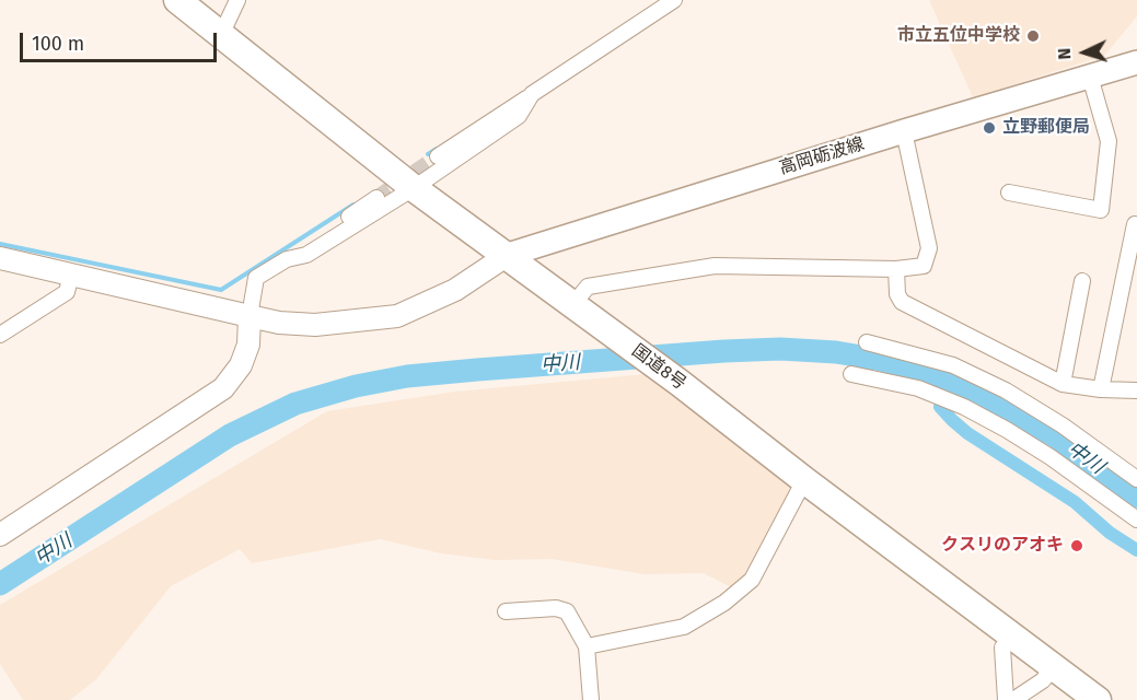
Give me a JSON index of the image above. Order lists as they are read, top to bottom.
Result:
{
  "streets": {
    "highway": ["国道8号"],
    "main road": ["高岡砺波線"]
  },
  "crossings": [
    ["高岡砺波線", "国道8号"]
  ],
  "water": ["中川"],
  "places": ["市立五位中学校", "立野郵便局", "クスリのアオキ"],
  "scale_bar": "100 m",
  "north": "left"
}
